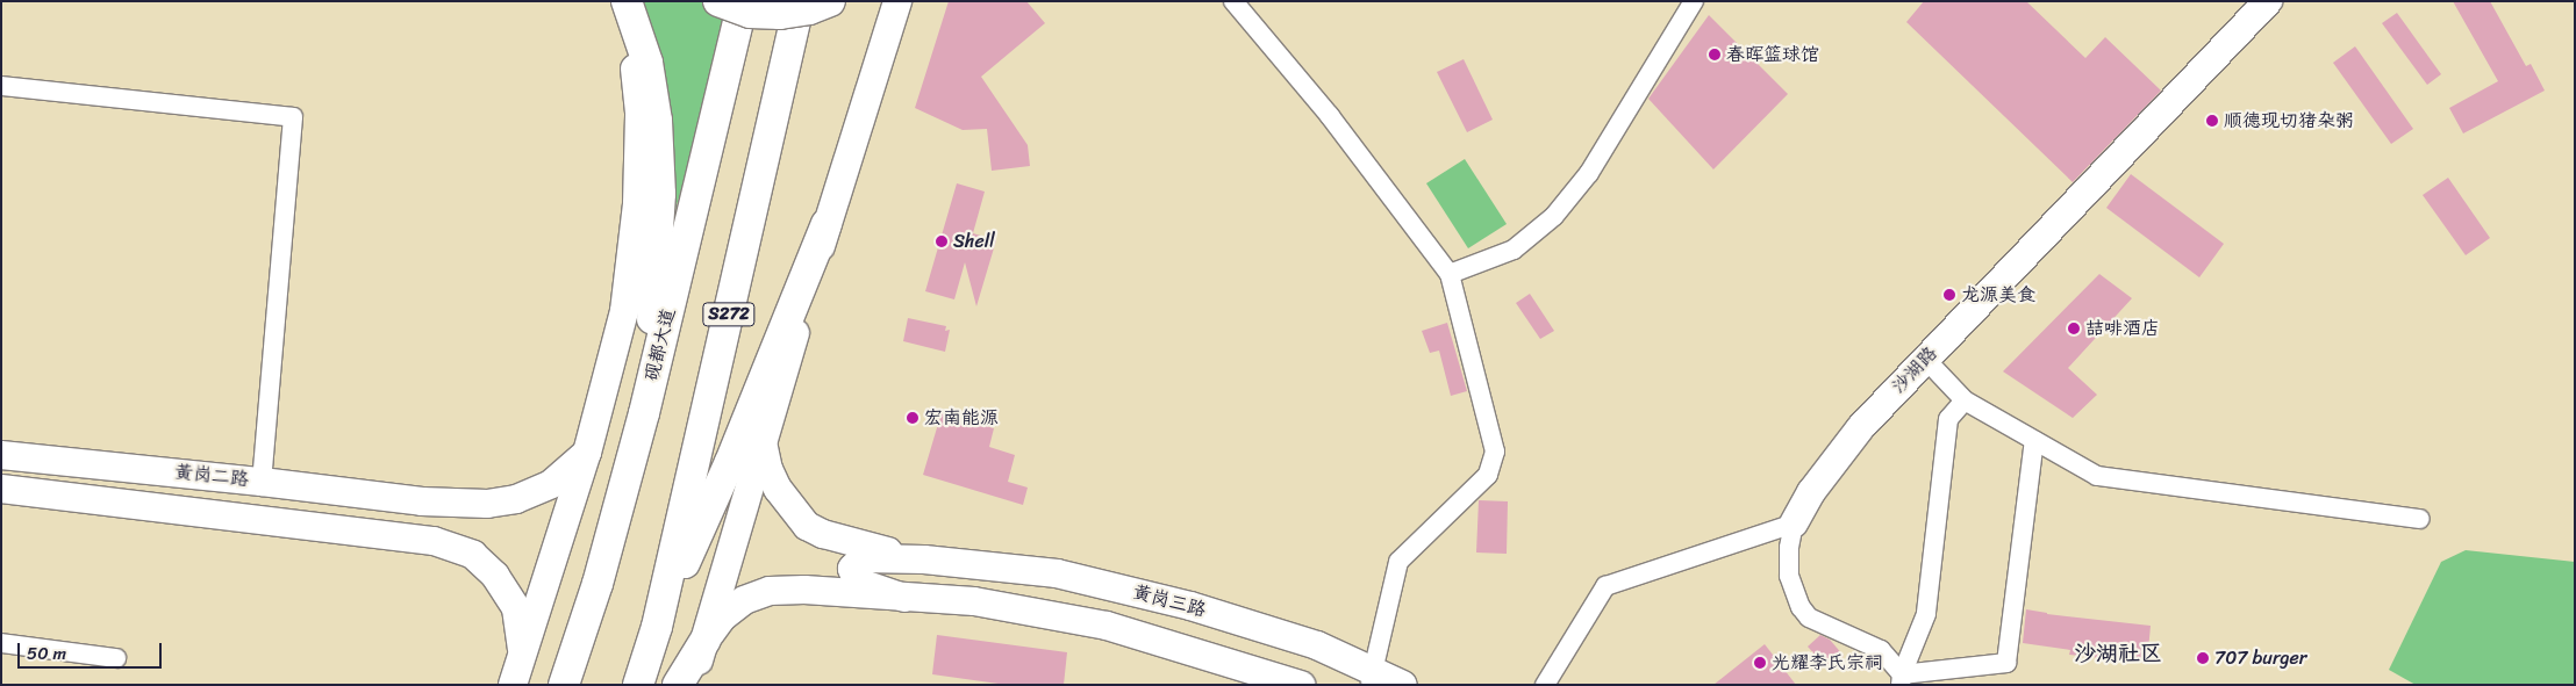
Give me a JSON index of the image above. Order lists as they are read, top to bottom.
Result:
{
  "streets": {
    "main road": [
      "S272",
      "砚都大道",
      "沙湖路",
      "黄岗二路",
      "黄岗三路"
    ]
  },
  "districts": ["沙湖社区"],
  "places": [
    "春晖篮球馆",
    "顺德现切猪杂粥",
    "Shell",
    "龙源美食",
    "喆啡酒店",
    "宏南能源",
    "707 burger",
    "光耀李氏宗祠"
  ],
  "scale_bar": "50 m"
}
